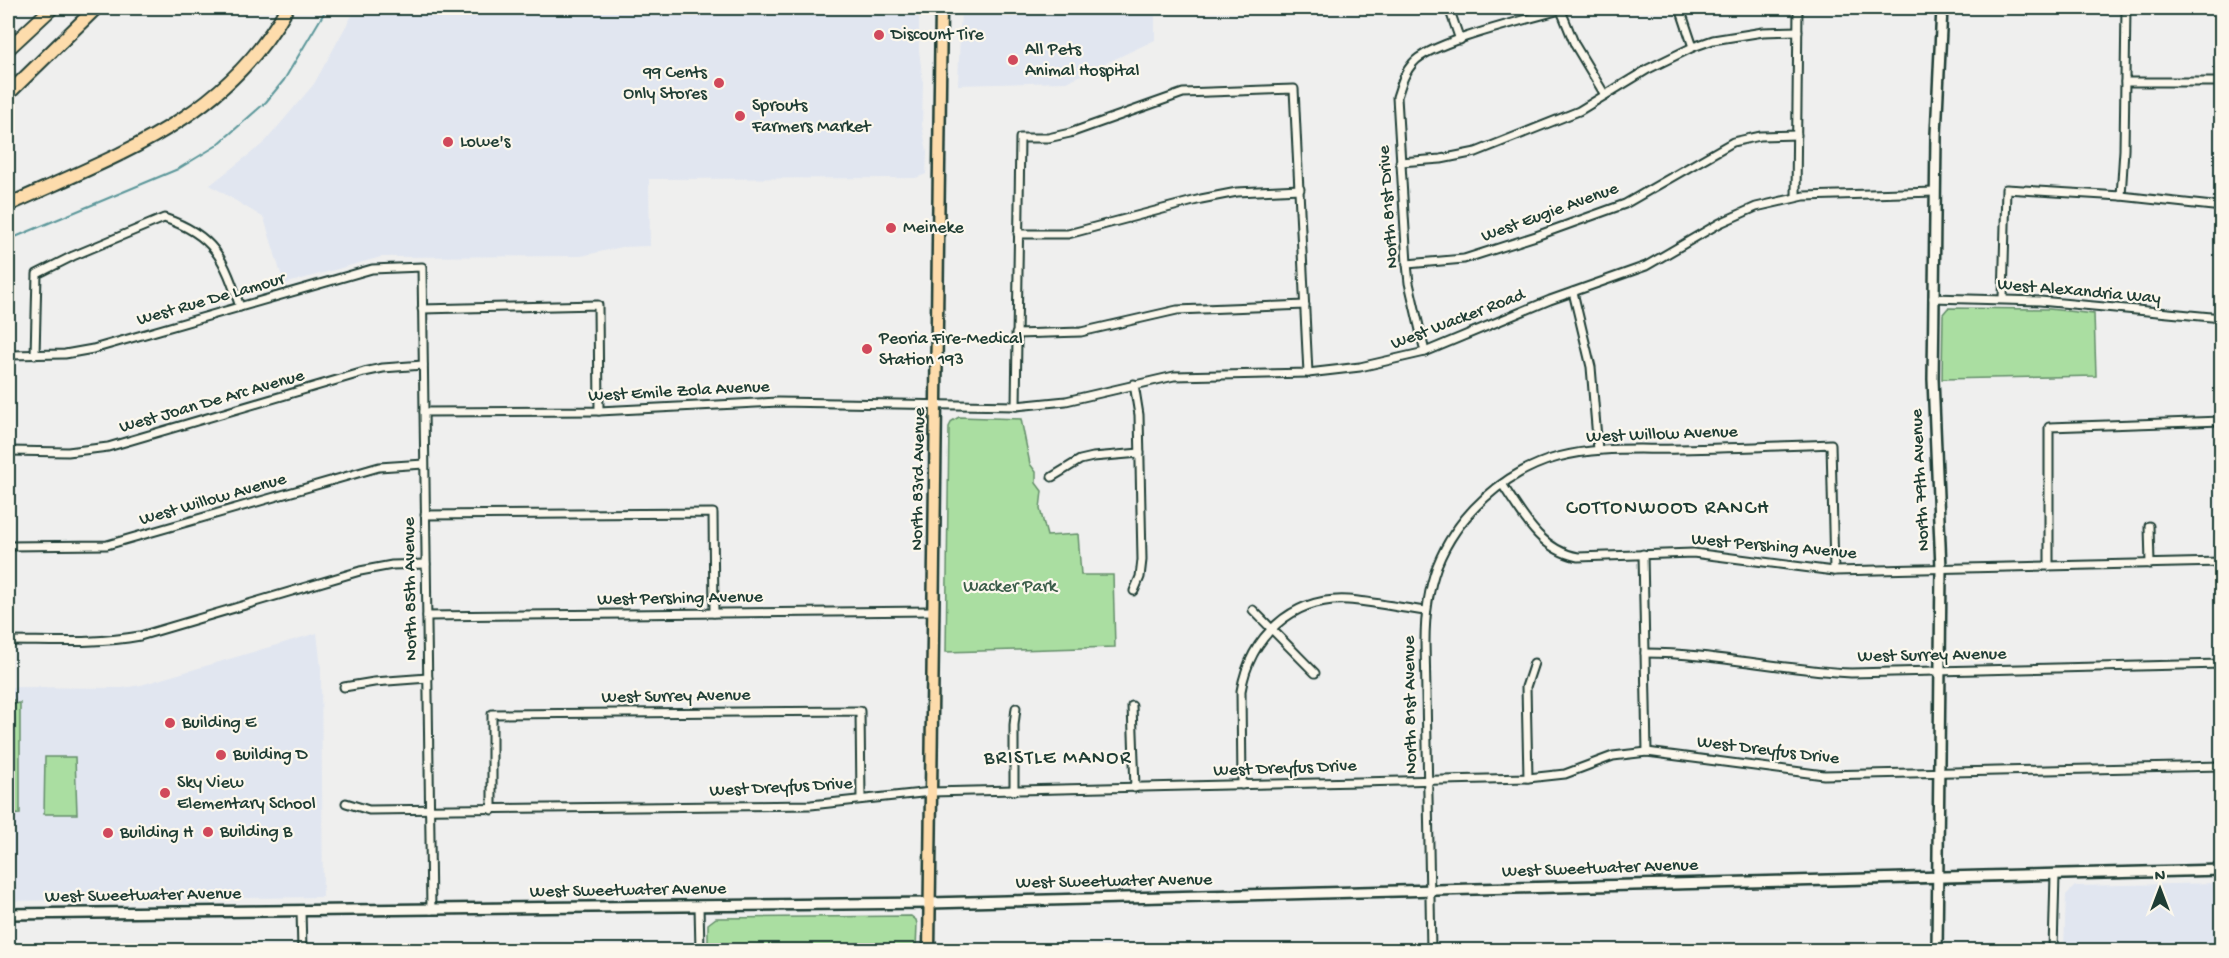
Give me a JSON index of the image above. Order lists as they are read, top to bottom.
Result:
{
  "streets": {
    "main road": ["North 83rd Avenue"],
    "street": [
      "North 81st Drive",
      "West Eugie Avenue",
      "West Alexandria Way",
      "West Rue De Lamour",
      "West Wacker Road",
      "West Emile Zola Avenue",
      "West Joan De Arc Avenue",
      "West Willow Avenue",
      "North 79th Avenue",
      "West Pershing Avenue",
      "North 85th Avenue",
      "West Surrey Avenue",
      "North 81st Avenue",
      "West Dreyfus Drive",
      "West Sweetwater Avenue"
    ]
  },
  "crossings": [
    ["North 81st Drive", "West Eugie Avenue"],
    ["North 81st Drive", "West Wacker Road"],
    ["West Alexandria Way", "North 79th Avenue"],
    ["West Rue De Lamour", "North 85th Avenue"],
    ["West Wacker Road", "West Emile Zola Avenue"],
    ["West Wacker Road", "North 83rd Avenue"],
    ["West Wacker Road", "North 79th Avenue"],
    ["West Emile Zola Avenue", "North 83rd Avenue"],
    ["West Emile Zola Avenue", "North 85th Avenue"],
    ["West Joan De Arc Avenue", "North 85th Avenue"],
    ["West Willow Avenue", "West Pershing Avenue"],
    ["West Willow Avenue", "North 85th Avenue"],
    ["West Willow Avenue", "North 81st Avenue"],
    ["North 83rd Avenue", "West Pershing Avenue"],
    ["North 83rd Avenue", "West Dreyfus Drive"],
    ["North 83rd Avenue", "West Sweetwater Avenue"],
    ["North 79th Avenue", "West Pershing Avenue"],
    ["North 79th Avenue", "West Surrey Avenue"],
    ["North 79th Avenue", "West Dreyfus Drive"],
    ["North 79th Avenue", "West Sweetwater Avenue"],
    ["West Pershing Avenue", "North 85th Avenue"],
    ["West Pershing Avenue", "North 81st Avenue"],
    ["North 85th Avenue", "West Dreyfus Drive"],
    ["North 85th Avenue", "West Sweetwater Avenue"],
    ["West Surrey Avenue", "West Dreyfus Drive"],
    ["North 81st Avenue", "West Dreyfus Drive"],
    ["North 81st Avenue", "West Sweetwater Avenue"]
  ],
  "districts": ["COTTONWOOD RANCH", "BRISTLE MANOR"],
  "parks": ["Wacker Park"],
  "places": [
    "Discount Tire",
    "All Pets Animal Hospital",
    "99 Cents Only Stores",
    "Sprouts Farmers Market",
    "Lowe's",
    "Meineke",
    "Peoria Fire-Medical Station 193",
    "Building E",
    "Building D",
    "Sky View Elementary School",
    "Building B",
    "Building H"
  ],
  "north": "top"
}
